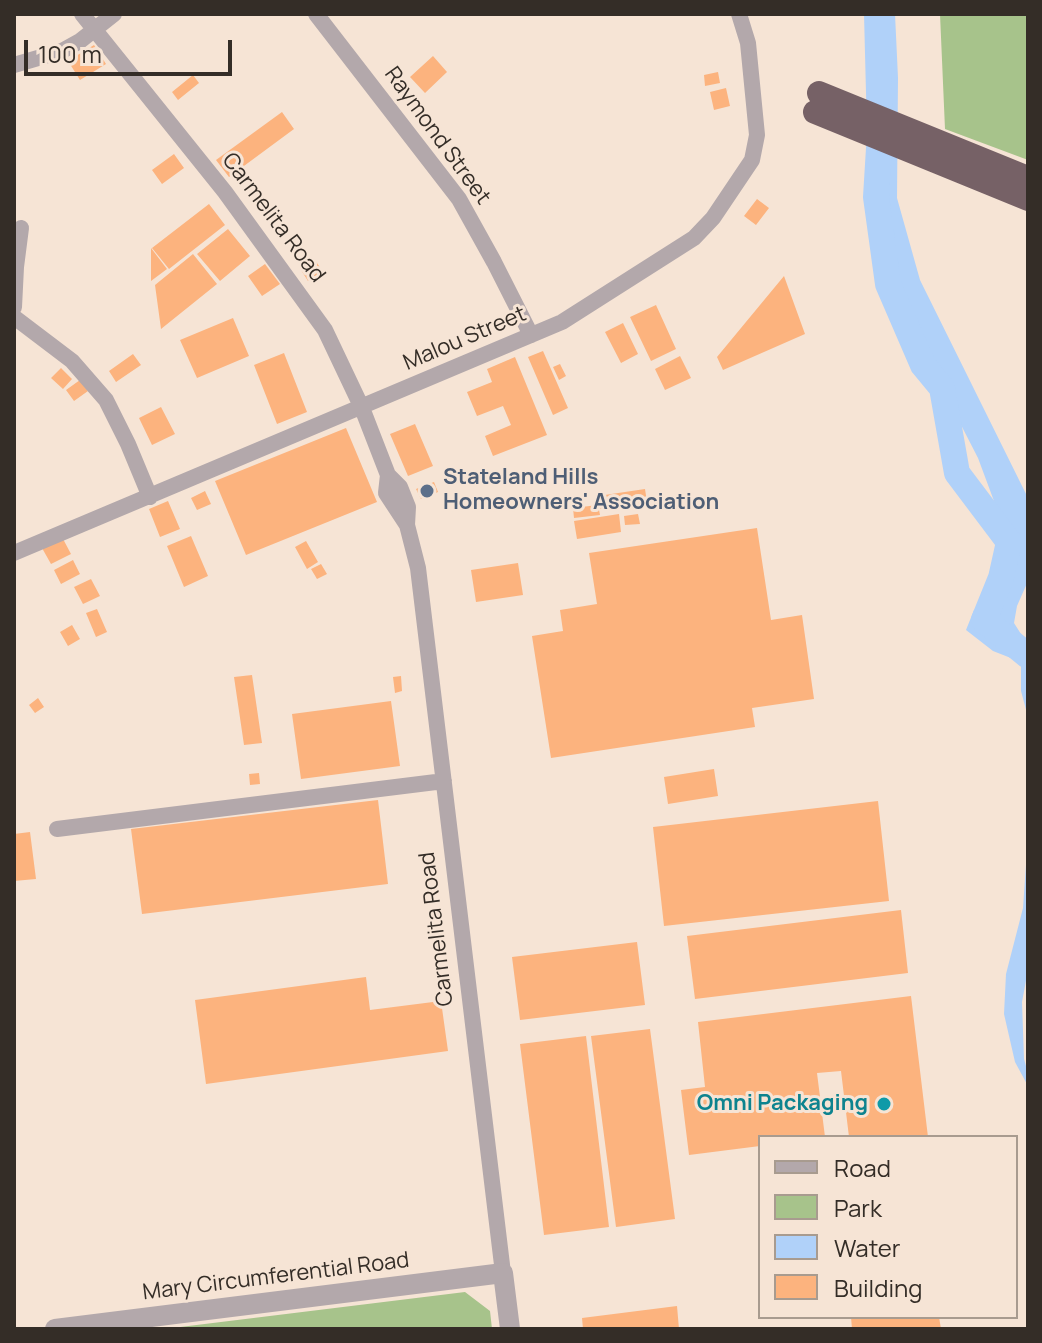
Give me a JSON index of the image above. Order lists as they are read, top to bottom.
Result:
{
  "streets": {
    "street": [
      "Raymond Street",
      "Carmelita Road",
      "Malou Street",
      "Mary Circumferential Road"
    ]
  },
  "crossings": [
    ["Raymond Street", "Malou Street"],
    ["Carmelita Road", "Malou Street"],
    ["Carmelita Road", "Mary Circumferential Road"]
  ],
  "places": ["Stateland Hills Homeowners' Association", "Omni Packaging"],
  "legend": [
    "Road",
    "Park",
    "Water",
    "Building"
  ],
  "scale_bar": "100 m"
}
